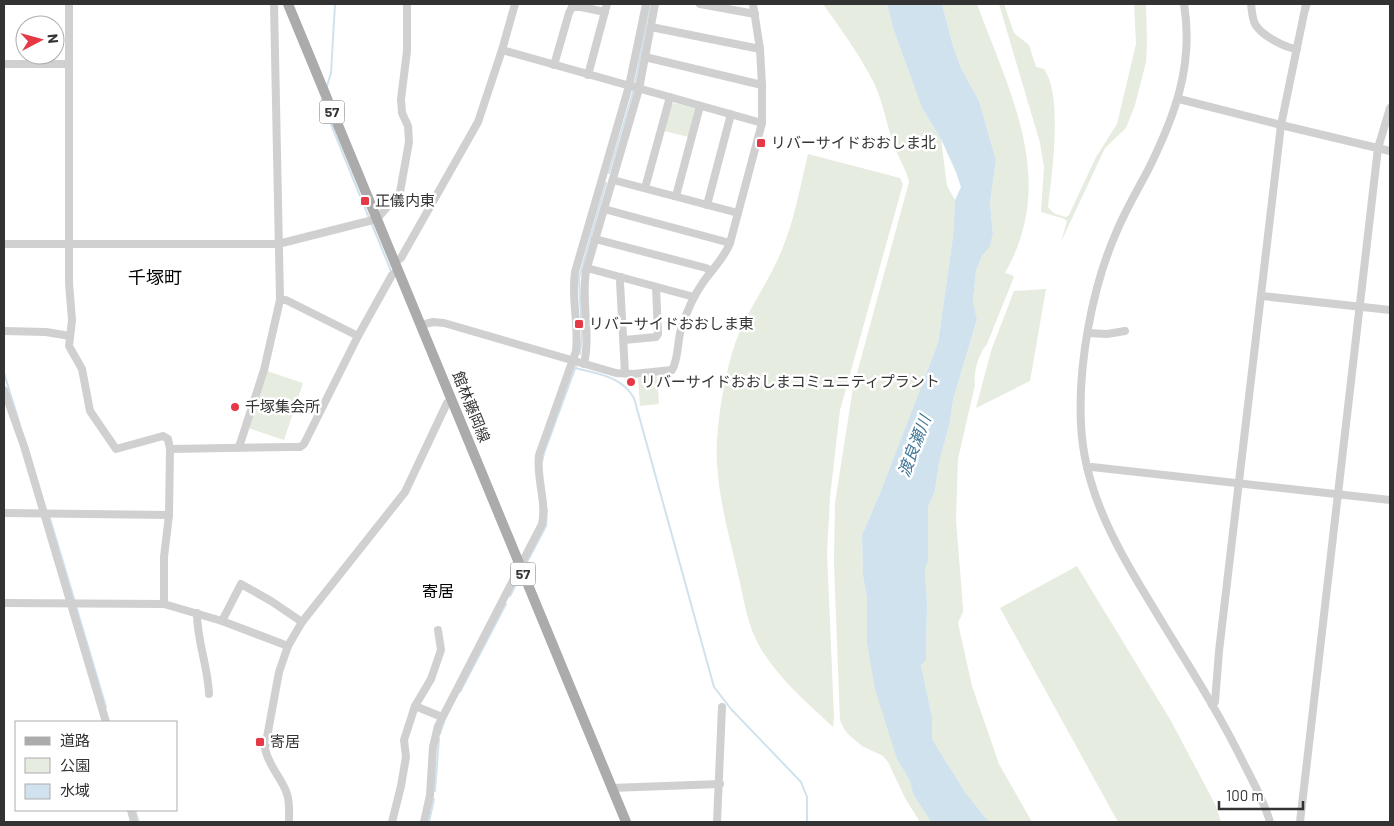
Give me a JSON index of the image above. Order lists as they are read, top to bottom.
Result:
{
  "streets": {
    "main road": ["57", "館林藤岡線"]
  },
  "districts": ["千塚町", "寄居"],
  "water": ["渡良瀬川"],
  "places": {
    "transit": [
      "リバーサイドおおしま北",
      "正儀内東",
      "リバーサイドおおしま東",
      "寄居"
    ],
    "other": ["リバーサイドおおしまコミュニティプラント", "千塚集会所"]
  },
  "legend": ["道路", "公園", "水域"],
  "scale_bar": "100 m",
  "north": "right"
}
